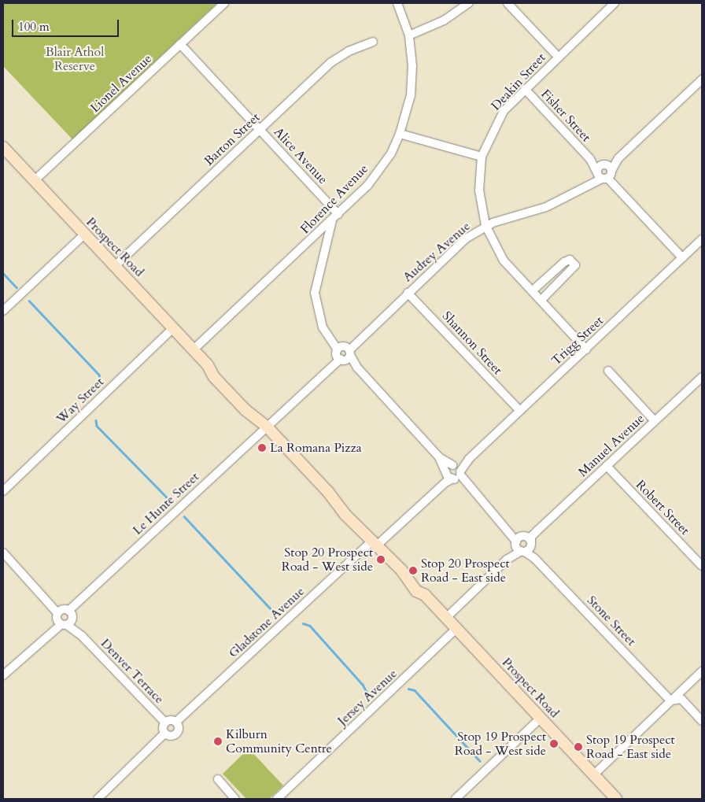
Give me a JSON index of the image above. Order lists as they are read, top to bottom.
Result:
{
  "streets": {
    "main road": ["Prospect Road"],
    "street": [
      "Deakin Street",
      "Lionel Avenue",
      "Fisher Street",
      "Barton Street",
      "Alice Avenue",
      "Florence Avenue",
      "Audrey Avenue",
      "Trigg Street",
      "Shannon Street",
      "Way Street",
      "Manuel Avenue",
      "Le Hunte Street",
      "Robert Street",
      "Stone Street",
      "Gladstone Avenue",
      "Denver Terrace",
      "Jersey Avenue"
    ]
  },
  "crossings": [
    ["Deakin Street", "Fisher Street"],
    ["Deakin Street", "Audrey Avenue"],
    ["Deakin Street", "Trigg Street"],
    ["Lionel Avenue", "Alice Avenue"],
    ["Lionel Avenue", "Prospect Road"],
    ["Fisher Street", "Audrey Avenue"],
    ["Fisher Street", "Trigg Street"],
    ["Barton Street", "Alice Avenue"],
    ["Barton Street", "Prospect Road"],
    ["Alice Avenue", "Florence Avenue"],
    ["Florence Avenue", "Prospect Road"],
    ["Florence Avenue", "Stone Street"],
    ["Prospect Road", "Audrey Avenue"],
    ["Prospect Road", "Trigg Street"],
    ["Prospect Road", "Way Street"],
    ["Prospect Road", "Manuel Avenue"],
    ["Prospect Road", "Le Hunte Street"],
    ["Prospect Road", "Gladstone Avenue"],
    ["Prospect Road", "Jersey Avenue"],
    ["Audrey Avenue", "Shannon Street"],
    ["Audrey Avenue", "Le Hunte Street"],
    ["Audrey Avenue", "Stone Street"],
    ["Trigg Street", "Shannon Street"],
    ["Trigg Street", "Stone Street"],
    ["Trigg Street", "Gladstone Avenue"],
    ["Manuel Avenue", "Robert Street"],
    ["Manuel Avenue", "Stone Street"],
    ["Le Hunte Street", "Denver Terrace"],
    ["Gladstone Avenue", "Denver Terrace"]
  ],
  "parks": ["Blair Athol Reserve"],
  "places": [
    "La Romana Pizza",
    "Stop 20 Prospect Road - West side",
    "Stop 20 Prospect Road - East side",
    "Kilburn Community Centre",
    "Stop 19 Prospect Road - West side",
    "Stop 19 Prospect Road - East side"
  ],
  "scale_bar": "100 m"
}
